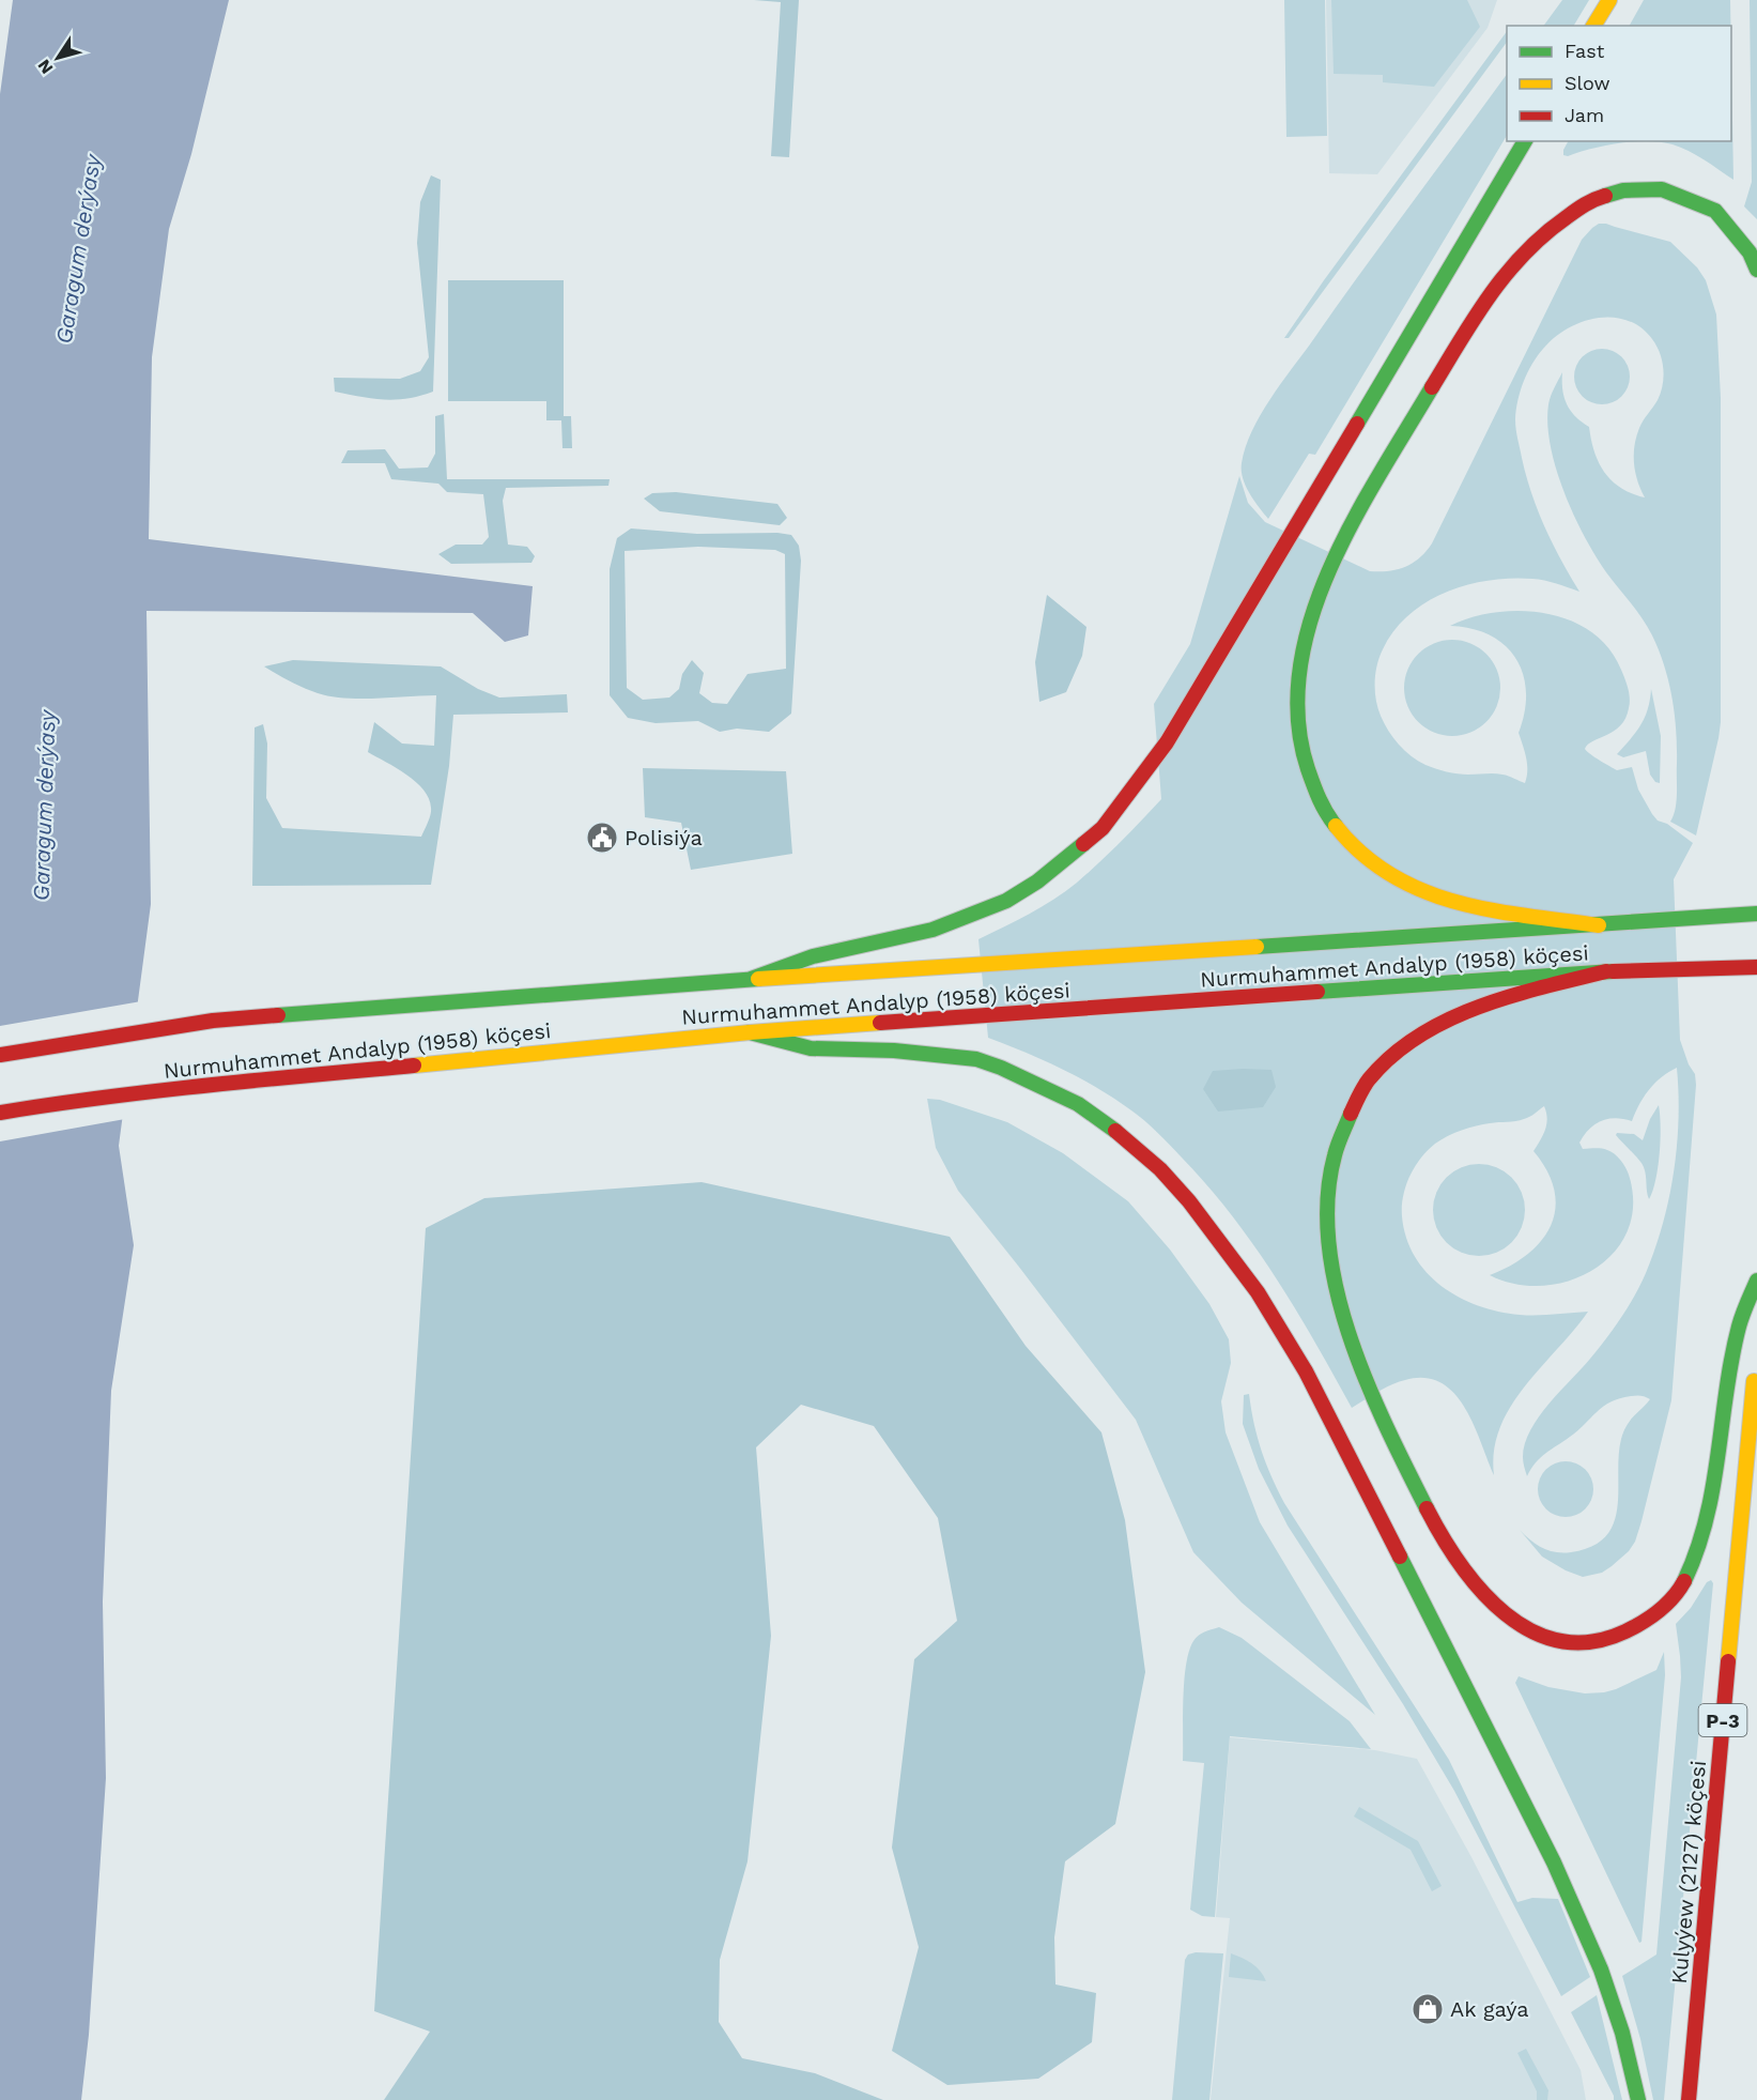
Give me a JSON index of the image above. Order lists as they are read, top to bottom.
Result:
{
  "streets": {
    "main road": ["Nurmuhammet Andalyp (1958) köçesi", "P-3", "Kulyýew (2127) köçesi"]
  },
  "water": ["Garagum derýasy"],
  "places": {
    "public building": ["Polisiýa"],
    "shop": ["Ak gaýa"]
  },
  "legend": ["Fast", "Slow", "Jam"],
  "north": "bottom left"
}
